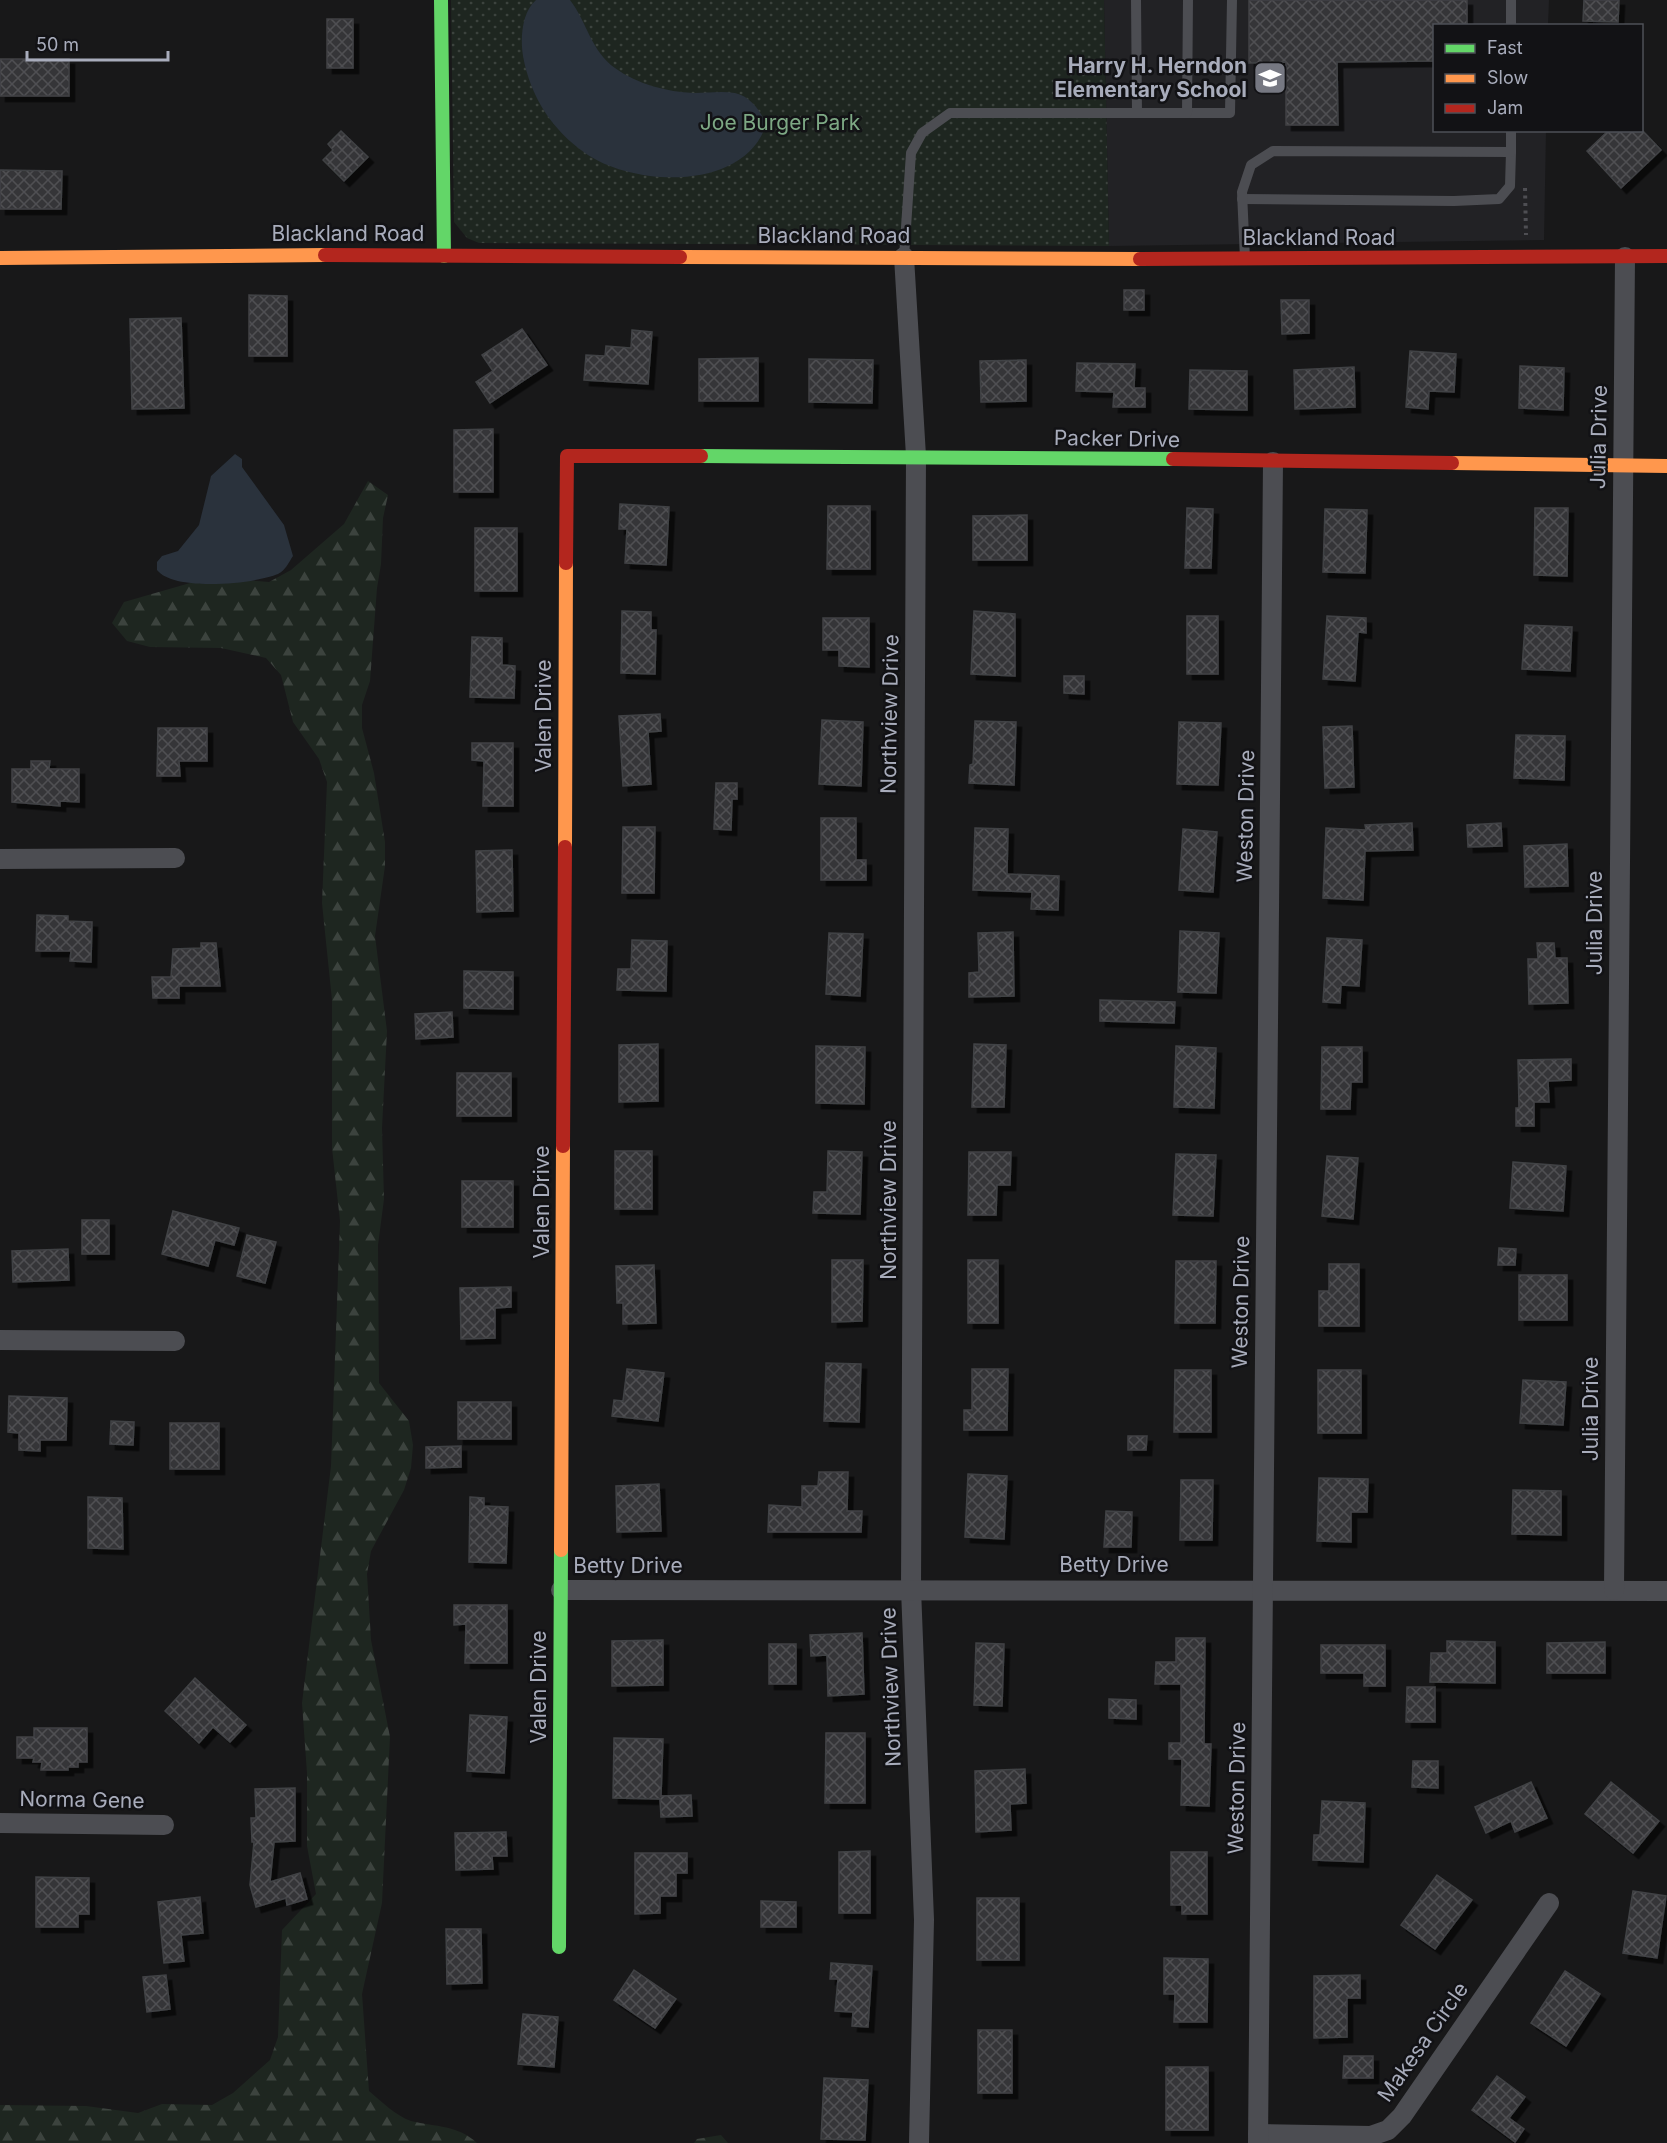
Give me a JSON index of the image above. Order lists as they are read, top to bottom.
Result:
{
  "streets": {
    "street": [
      "Blackland Road",
      "Julia Drive",
      "Packer Drive",
      "Northview Drive",
      "Valen Drive",
      "Weston Drive",
      "Betty Drive",
      "Norma Gene",
      "Makesa Circle"
    ]
  },
  "crossings": [
    ["Blackland Road", "Julia Drive"],
    ["Blackland Road", "Northview Drive"],
    ["Julia Drive", "Packer Drive"],
    ["Julia Drive", "Betty Drive"],
    ["Packer Drive", "Northview Drive"],
    ["Packer Drive", "Valen Drive"],
    ["Packer Drive", "Weston Drive"],
    ["Northview Drive", "Betty Drive"],
    ["Valen Drive", "Betty Drive"],
    ["Weston Drive", "Betty Drive"],
    ["Weston Drive", "Makesa Circle"]
  ],
  "parks": ["Joe Burger Park"],
  "places": {
    "school or university": ["Harry H. Herndon Elementary School"]
  },
  "legend": ["Fast", "Slow", "Jam"],
  "scale_bar": "50 m"
}
